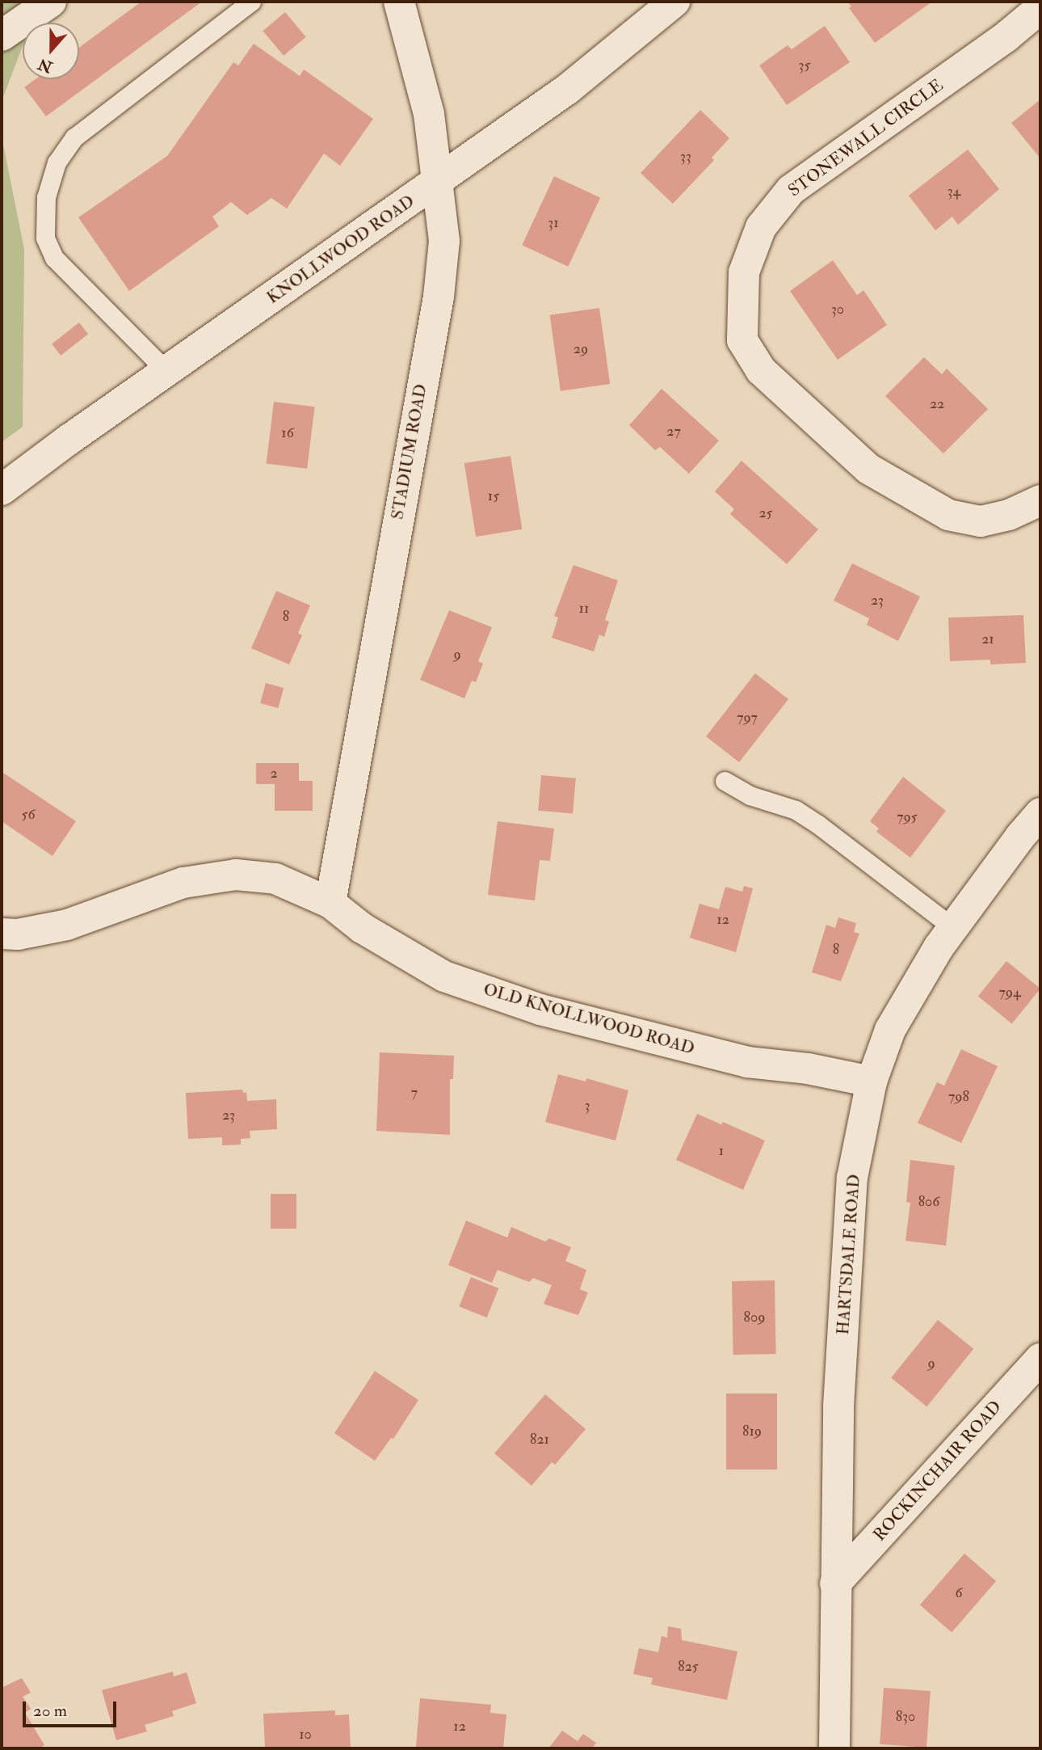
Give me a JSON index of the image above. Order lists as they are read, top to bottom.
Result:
{
  "streets": {
    "street": [
      "STONEWALL CIRCLE",
      "KNOLLWOOD ROAD",
      "STADIUM ROAD",
      "OLD KNOLLWOOD ROAD",
      "HARTSDALE ROAD",
      "ROCKINCHAIR ROAD"
    ]
  },
  "crossings": [
    ["KNOLLWOOD ROAD", "STADIUM ROAD"],
    ["STADIUM ROAD", "OLD KNOLLWOOD ROAD"],
    ["OLD KNOLLWOOD ROAD", "HARTSDALE ROAD"],
    ["HARTSDALE ROAD", "ROCKINCHAIR ROAD"]
  ],
  "house_numbers": [
    "35",
    "33",
    "34",
    "31",
    "30",
    "29",
    "22",
    "27",
    "16",
    "15",
    "25",
    "23",
    "11",
    "8",
    "21",
    "9",
    "797",
    "2",
    "56",
    "795",
    "12",
    "8",
    "794",
    "7",
    "798",
    "3",
    "23",
    "1",
    "806",
    "809",
    "9",
    "819",
    "821",
    "6",
    "825",
    "830",
    "12",
    "10"
  ],
  "scale_bar": "20 m",
  "north": "bottom"
}
